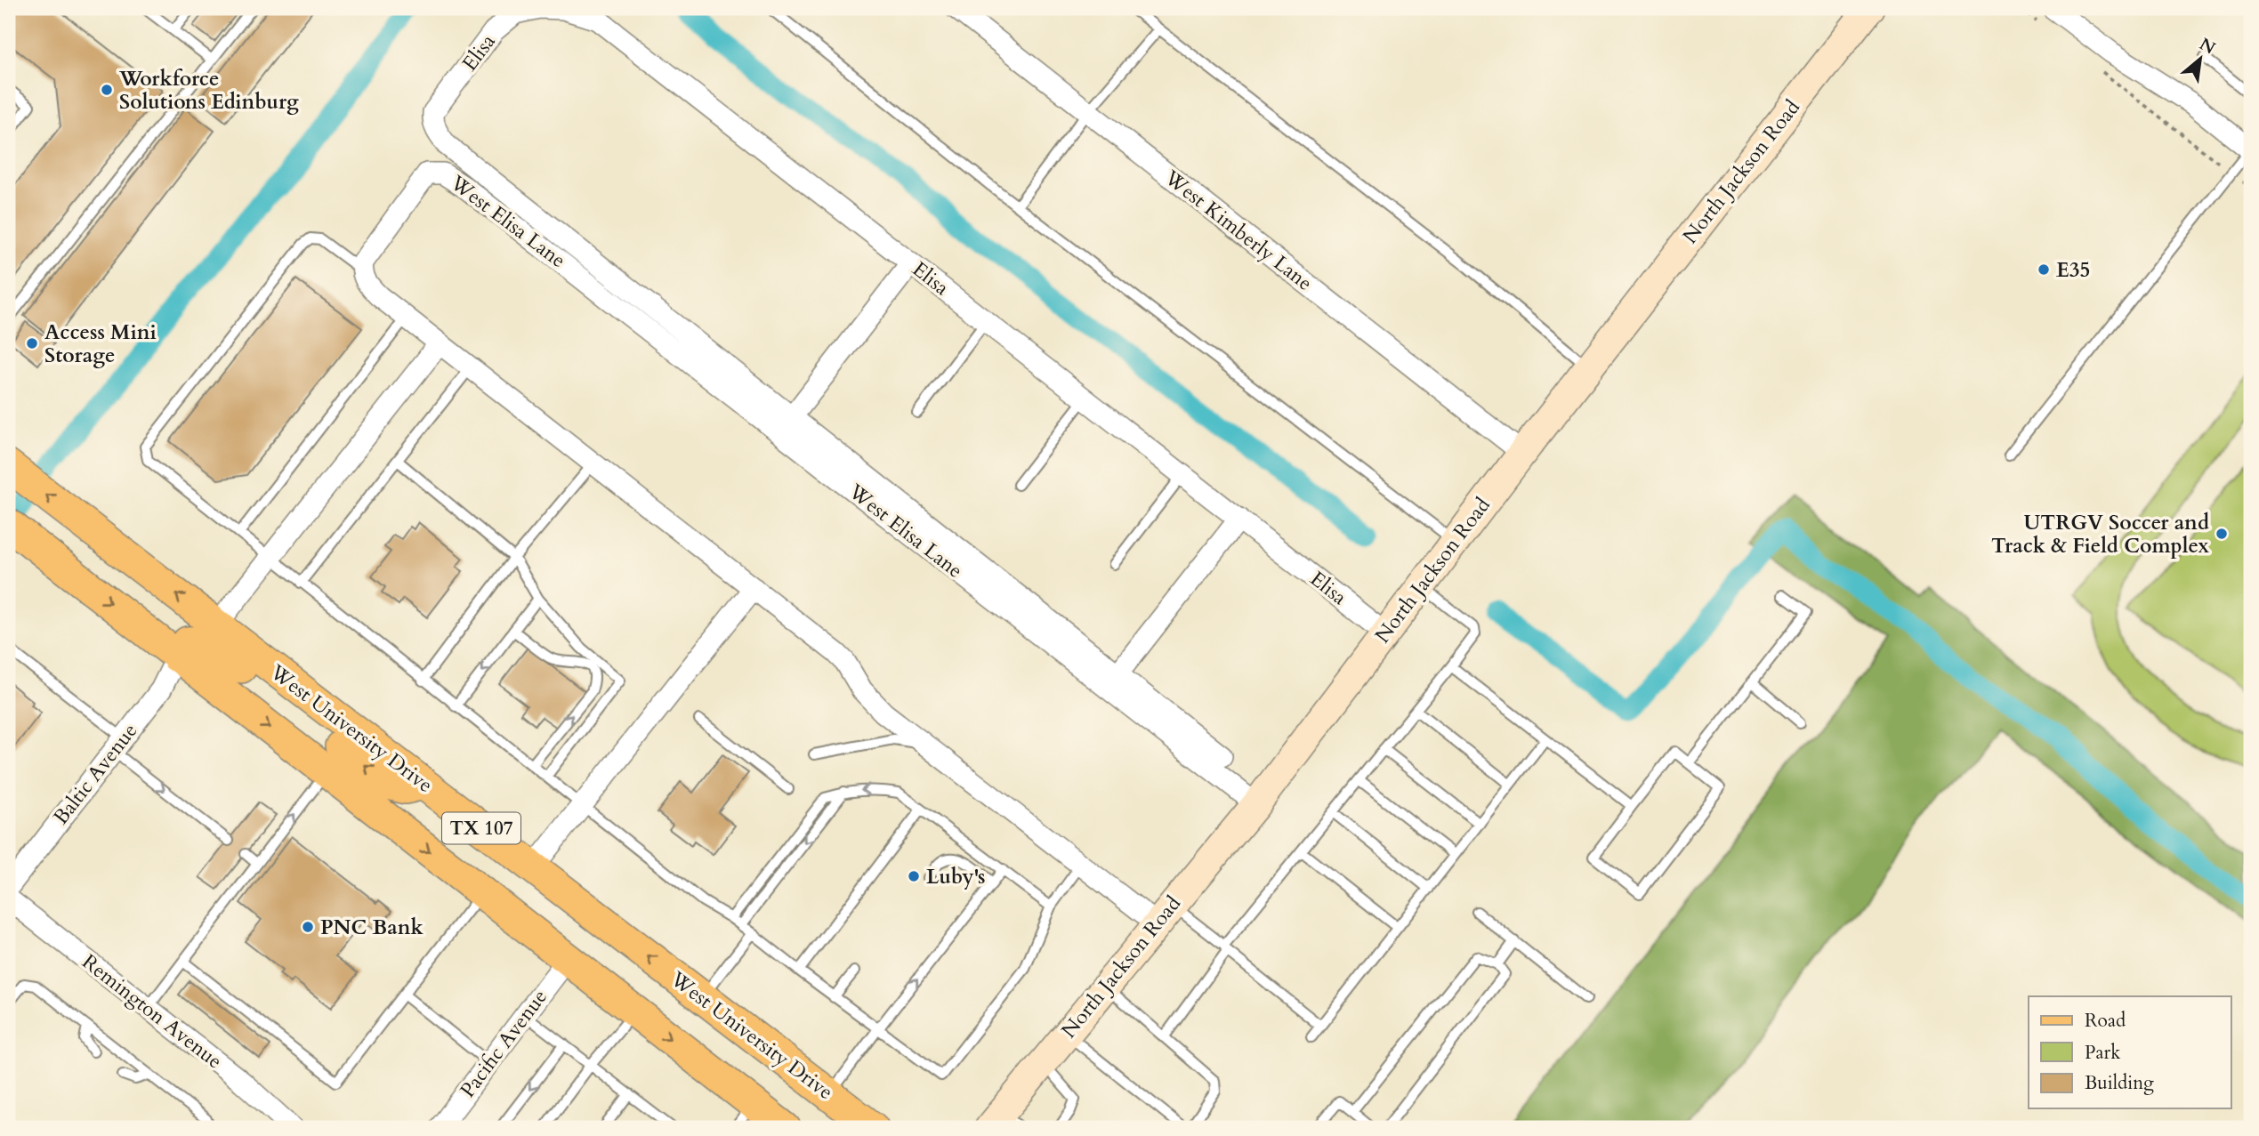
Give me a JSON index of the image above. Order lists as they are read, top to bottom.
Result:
{
  "streets": {
    "main road": ["North Jackson Road", "West University Drive", "TX 107"],
    "street": [
      "Elisa",
      "West Elisa Lane",
      "West Kimberly Lane",
      "Baltic Avenue",
      "Remington Avenue",
      "Pacific Avenue"
    ]
  },
  "crossings": [
    ["Elisa", "North Jackson Road"],
    ["North Jackson Road", "West Elisa Lane"],
    ["North Jackson Road", "West Kimberly Lane"],
    ["Baltic Avenue", "TX 107"],
    ["TX 107", "Pacific Avenue"]
  ],
  "places": [
    "Workforce Solutions Edinburg",
    "E35",
    "Access Mini Storage",
    "UTRGV Soccer and Track & Field Complex",
    "Luby's",
    "PNC Bank"
  ],
  "legend": ["Road", "Park", "Building"],
  "north": "top right"
}
